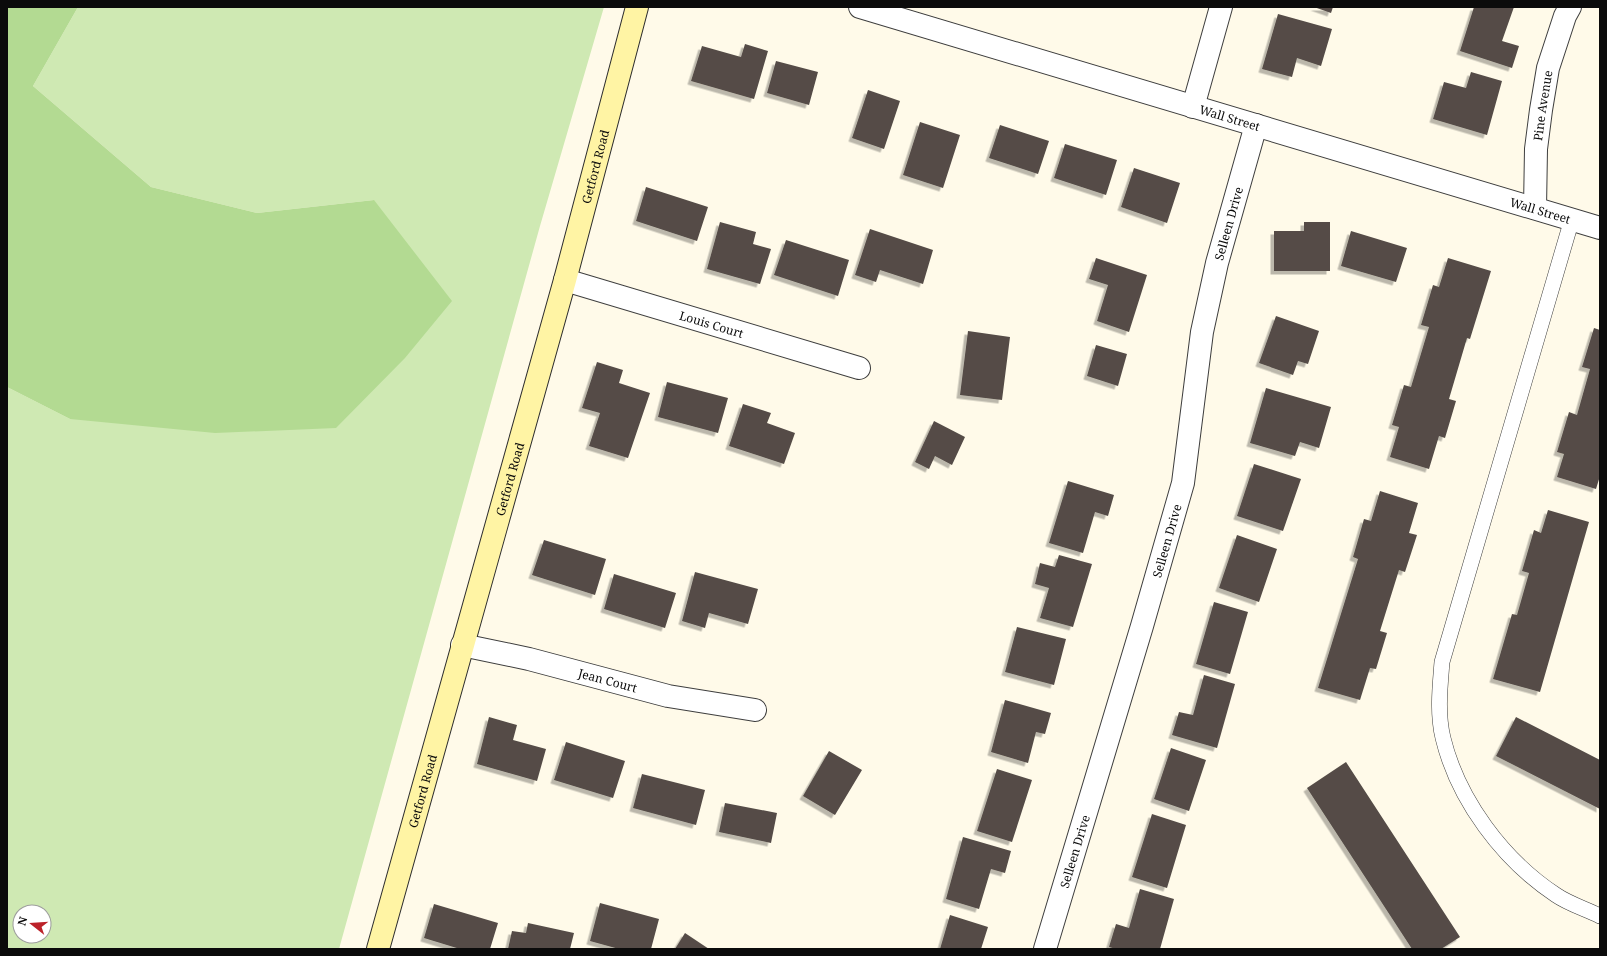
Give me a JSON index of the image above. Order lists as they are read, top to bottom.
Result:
{
  "streets": {
    "street": [
      "Pine Avenue",
      "Wall Street",
      "Getford Road",
      "Selleen Drive",
      "Louis Court",
      "Jean Court"
    ]
  },
  "crossings": [
    ["Pine Avenue", "Wall Street"],
    ["Wall Street", "Selleen Drive"],
    ["Getford Road", "Louis Court"],
    ["Getford Road", "Jean Court"]
  ],
  "north": "left"
}
